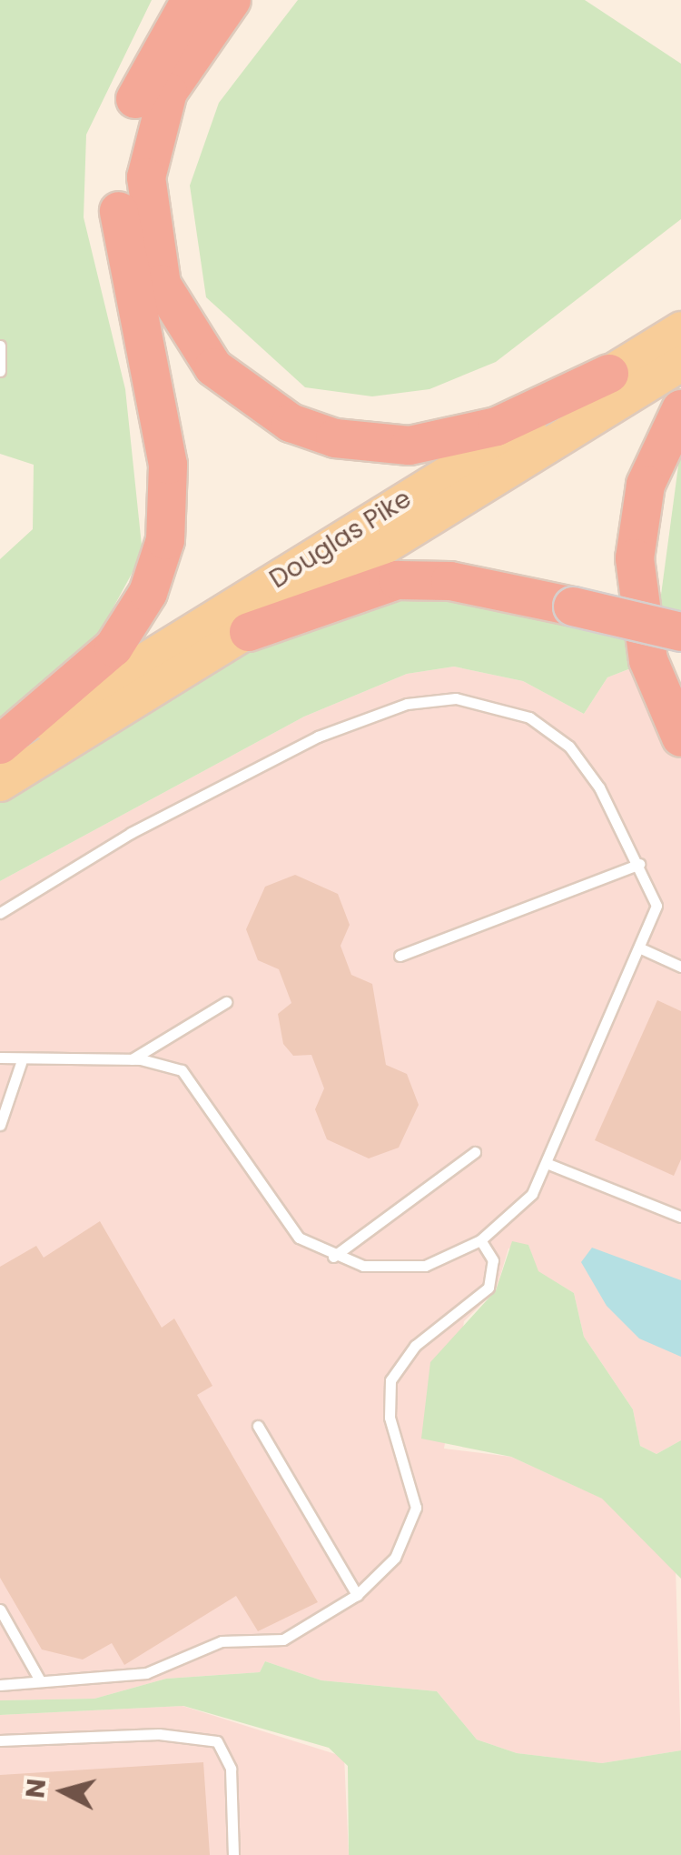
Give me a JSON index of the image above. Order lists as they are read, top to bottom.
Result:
{
  "streets": {
    "main road": ["Douglas Pike"]
  },
  "north": "left"
}
